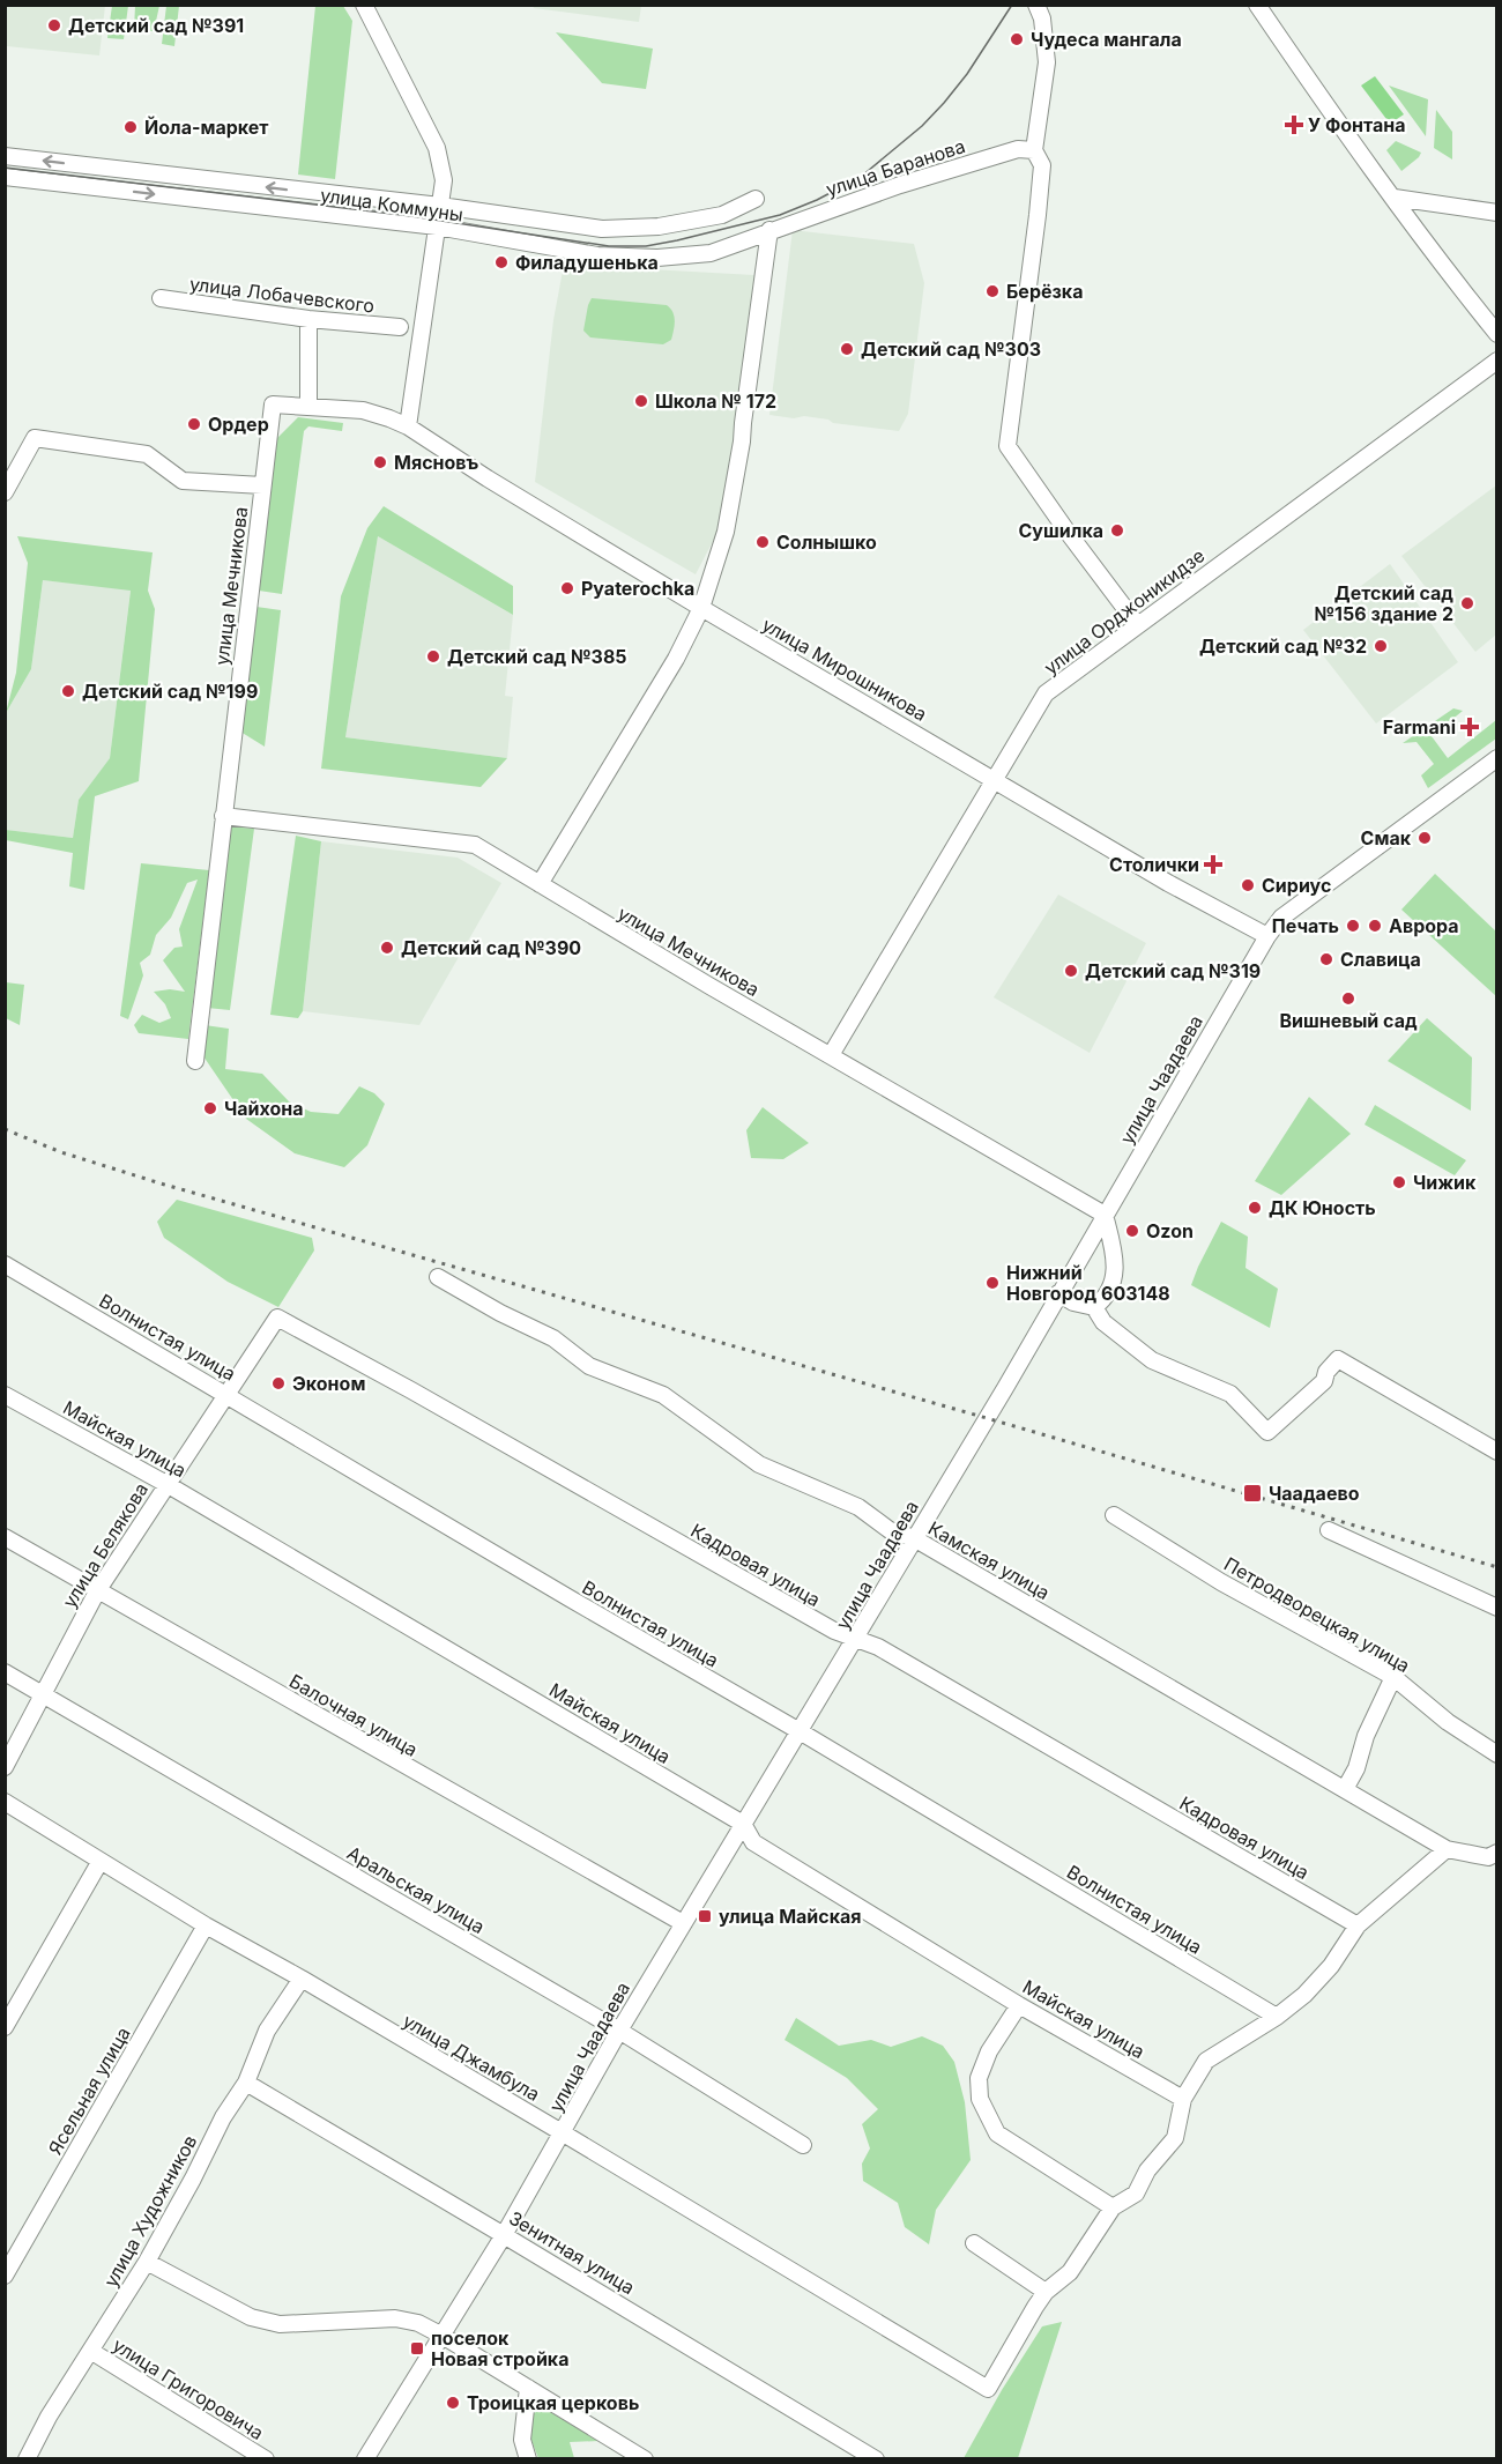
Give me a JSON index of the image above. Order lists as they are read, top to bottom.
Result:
{
  "streets": {
    "street": [
      "улица Баранова",
      "улица Коммуны",
      "улица Лобачевского",
      "улица Мечникова",
      "улица Орджоникидзе",
      "улица Мирошникова",
      "улица Чаадаева",
      "Волнистая улица",
      "Майская улица",
      "улица Белякова",
      "Камская улица",
      "Кадровая улица",
      "Петродворецкая улица",
      "Балочная улица",
      "Аральская улица",
      "улица Джамбула",
      "Ясельная улица",
      "улица Художников",
      "Зенитная улица",
      "улица Григоровича"
    ]
  },
  "crossings": [
    ["улица Баранова", "улица Коммуны"],
    ["улица Мечникова", "улица Орджоникидзе"],
    ["улица Мечникова", "улица Мирошникова"],
    ["улица Мечникова", "улица Чаадаева"],
    ["улица Орджоникидзе", "улица Мирошникова"],
    ["улица Мирошникова", "улица Чаадаева"],
    ["улица Чаадаева", "Волнистая улица"],
    ["улица Чаадаева", "Майская улица"],
    ["улица Чаадаева", "Камская улица"],
    ["улица Чаадаева", "Кадровая улица"],
    ["улица Чаадаева", "Балочная улица"],
    ["улица Чаадаева", "Аральская улица"],
    ["улица Чаадаева", "улица Джамбула"],
    ["улица Чаадаева", "Зенитная улица"],
    ["Волнистая улица", "улица Белякова"],
    ["Майская улица", "улица Белякова"],
    ["улица Белякова", "Кадровая улица"],
    ["улица Белякова", "Балочная улица"],
    ["улица Белякова", "Аральская улица"],
    ["улица Джамбула", "Ясельная улица"],
    ["улица Джамбула", "улица Художников"],
    ["улица Художников", "Зенитная улица"],
    ["улица Художников", "улица Григоровича"]
  ],
  "places": {
    "other": [
      "Детский сад №391",
      "Чудеса мангала",
      "Йола-маркет",
      "Филадушенька",
      "Берёзка",
      "Детский сад №303",
      "Школа № 172",
      "Ордер",
      "Мясновъ",
      "Сушилка",
      "Солнышко",
      "Pyaterochka",
      "Детский сад №156 здание 2",
      "Детский сад №32",
      "Детский сад №385",
      "Детский сад №199",
      "Смак",
      "Сириус",
      "Печать",
      "Аврора",
      "Детский сад №390",
      "Славица",
      "Детский сад №319",
      "Вишневый сад",
      "Чайхона",
      "Чижик",
      "ДК Юность",
      "Ozon",
      "Нижний Новгород 603148",
      "Эконом",
      "Троицкая церковь"
    ],
    "health": ["У Фонтана", "Farmani", "Столички"],
    "transit": ["Чаадаево", "улица Майская", "поселок Новая стройка"]
  }
}
